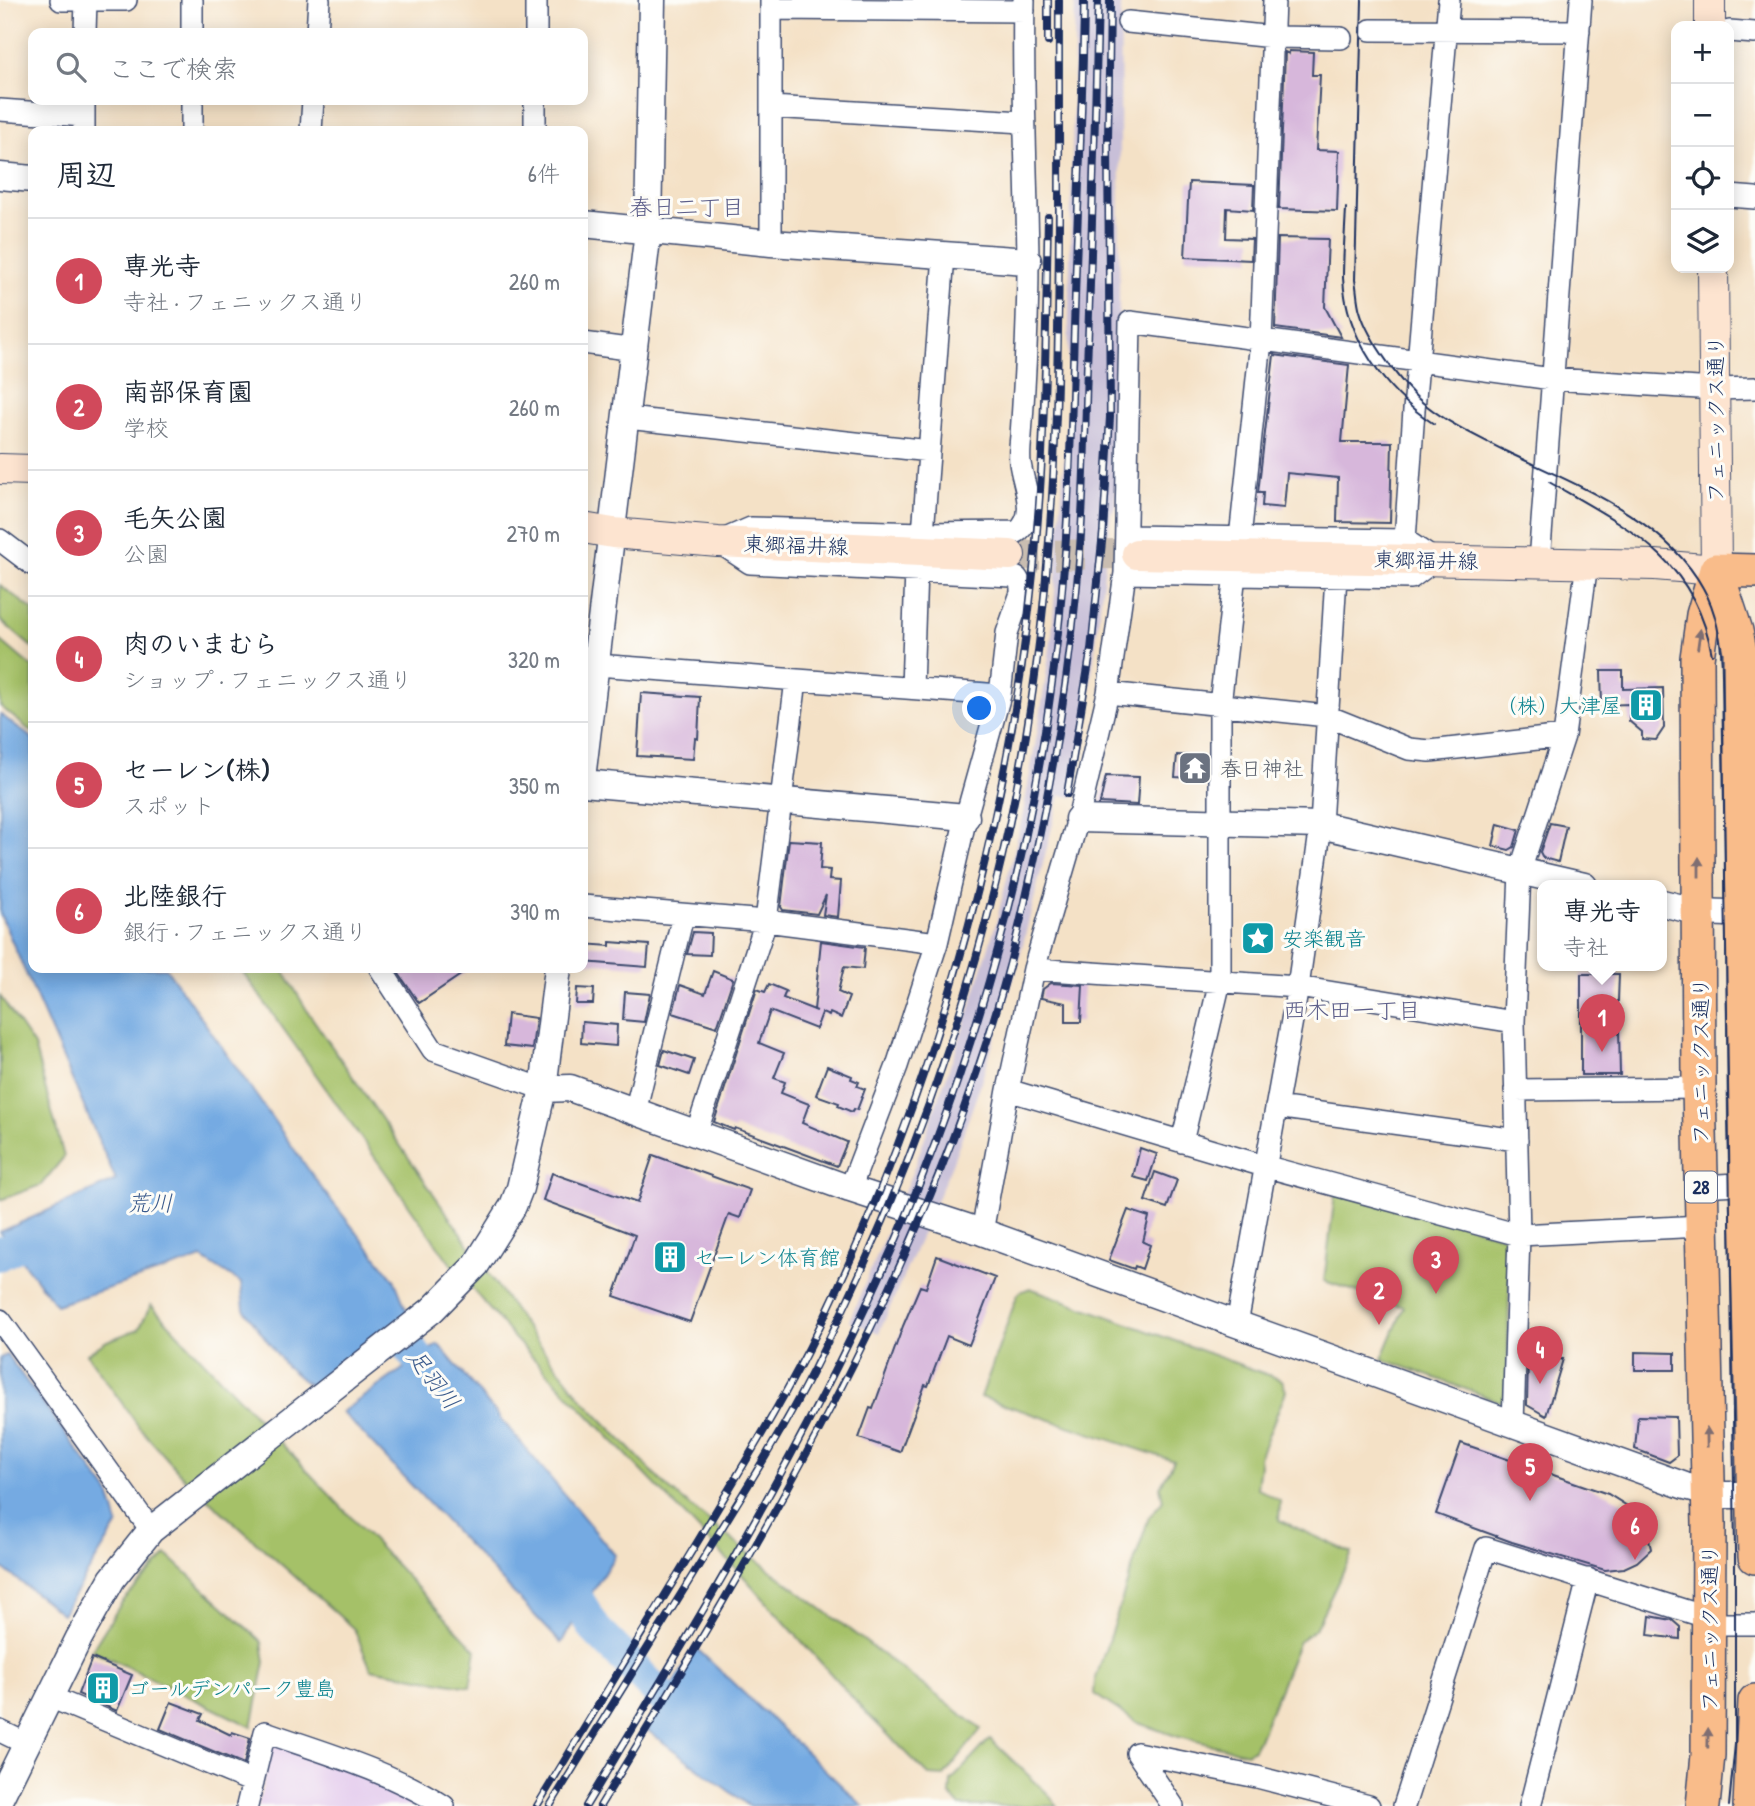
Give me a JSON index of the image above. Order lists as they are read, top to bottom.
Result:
{
  "streets": {
    "main road": ["フェニックス通り", "東郷福井線", "28"]
  },
  "crossings": [
    ["フェニックス通り", "東郷福井線"]
  ],
  "districts": ["春日二丁目", "西木田一丁目"],
  "water": ["荒川", "足羽川"],
  "places": {
    "building": ["（株）大津屋", "セーレン体育館", "ゴールデンパーク豊島"],
    "temple": ["春日神社"],
    "place": ["安楽観音"]
  },
  "page": {
    "map_buttons": ["+", "−"],
    "search": "ここで検索",
    "heading": ["周辺", "6件"],
    "list": [
      {
        "mark": "1",
        "name": "専光寺",
        "note": "寺社 · フェニックス通り",
        "value": "260 m"
      },
      {
        "mark": "2",
        "name": "南部保育園",
        "note": "学校",
        "value": "260 m"
      },
      {
        "mark": "3",
        "name": "毛矢公園",
        "note": "公園",
        "value": "270 m"
      },
      {
        "mark": "4",
        "name": "肉のいまむら",
        "note": "ショップ · フェニックス通り",
        "value": "320 m"
      },
      {
        "mark": "5",
        "name": "セーレン(株)",
        "note": "スポット",
        "value": "350 m"
      },
      {
        "mark": "6",
        "name": "北陸銀行",
        "note": "銀行 · フェニックス通り",
        "value": "390 m"
      }
    ],
    "popup": ["専光寺", "寺社"],
    "pins": [
      "1",
      "3",
      "2",
      "4",
      "5",
      "6"
    ]
  }
}
